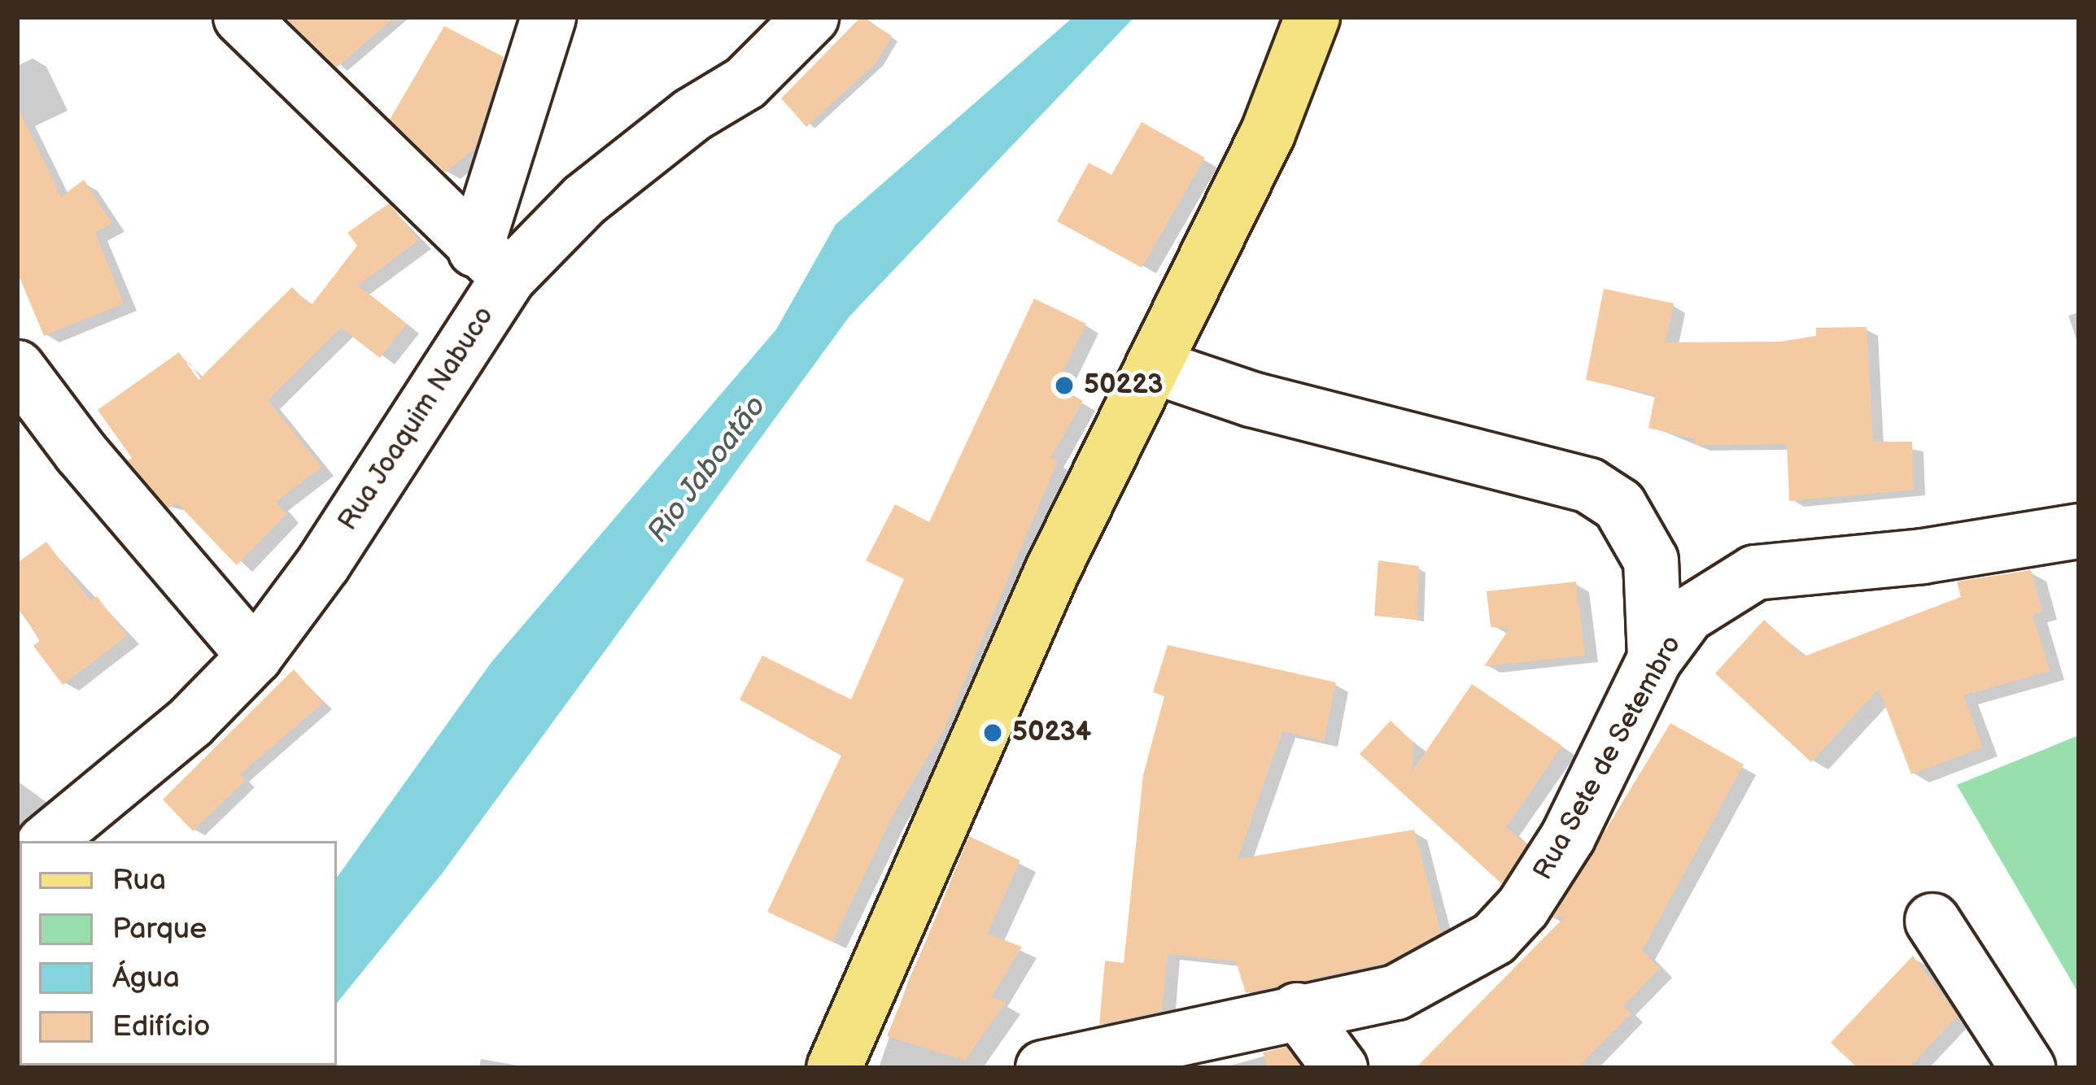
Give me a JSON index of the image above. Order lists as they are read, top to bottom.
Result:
{
  "streets": {
    "street": ["Rua Joaquim Nabuco", "Rua Sete de Setembro"]
  },
  "water": ["Rio Jaboatão"],
  "places": ["50223", "50234"],
  "legend": [
    "Rua",
    "Parque",
    "Água",
    "Edifício"
  ]
}
